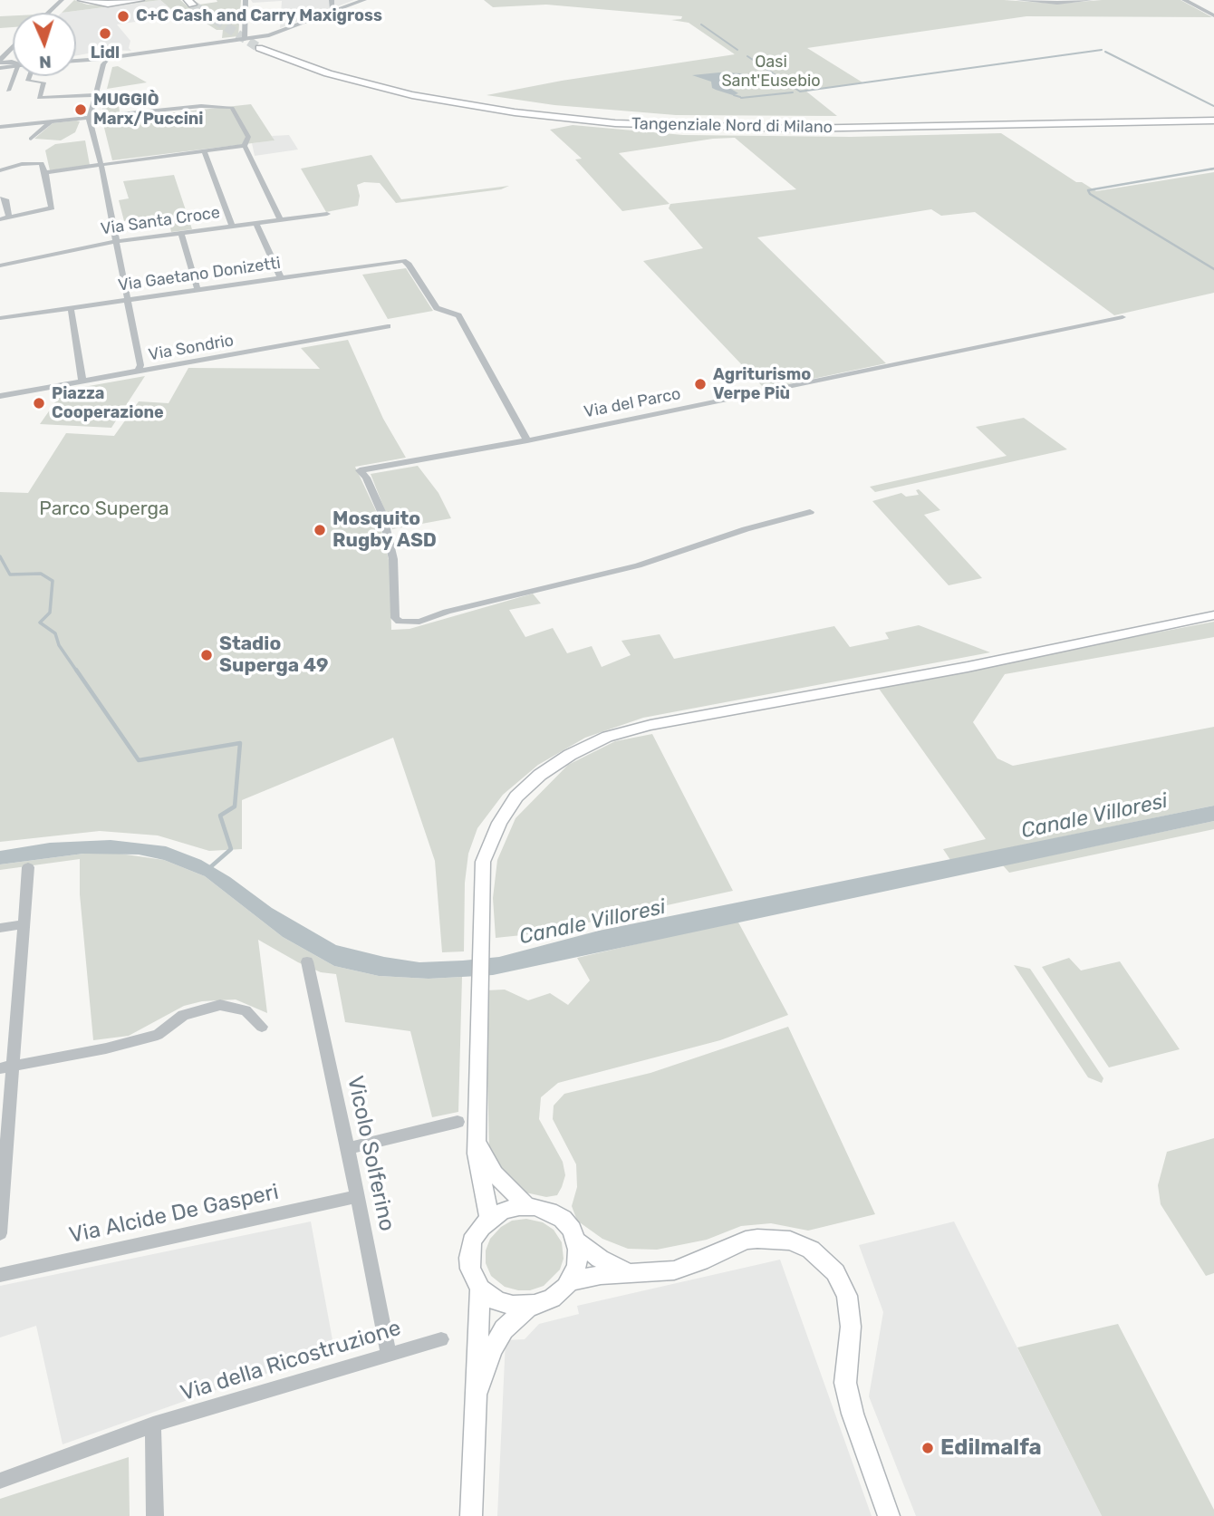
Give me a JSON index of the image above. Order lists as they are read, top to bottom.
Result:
{
  "streets": {
    "highway": ["Tangenziale Nord di Milano"],
    "street": [
      "Via Santa Croce",
      "Via Gaetano Donizetti",
      "Via Sondrio",
      "Via del Parco",
      "Vicolo Solferino",
      "Via Alcide De Gasperi",
      "Via della Ricostruzione"
    ]
  },
  "crossings": [
    ["Via Gaetano Donizetti", "Via del Parco"],
    ["Vicolo Solferino", "Via Alcide De Gasperi"],
    ["Vicolo Solferino", "Via della Ricostruzione"]
  ],
  "water": ["Canale Villoresi"],
  "parks": ["Oasi Sant'Eusebio", "Parco Superga"],
  "places": [
    "C+C Cash and Carry Maxigross",
    "Lidl",
    "MUGGIÒ Marx/Puccini",
    "Agriturismo Verpe Più",
    "Piazza Cooperazione",
    "Mosquito Rugby ASD",
    "Stadio Superga 49",
    "Edilmalfa"
  ],
  "north": "bottom"
}
